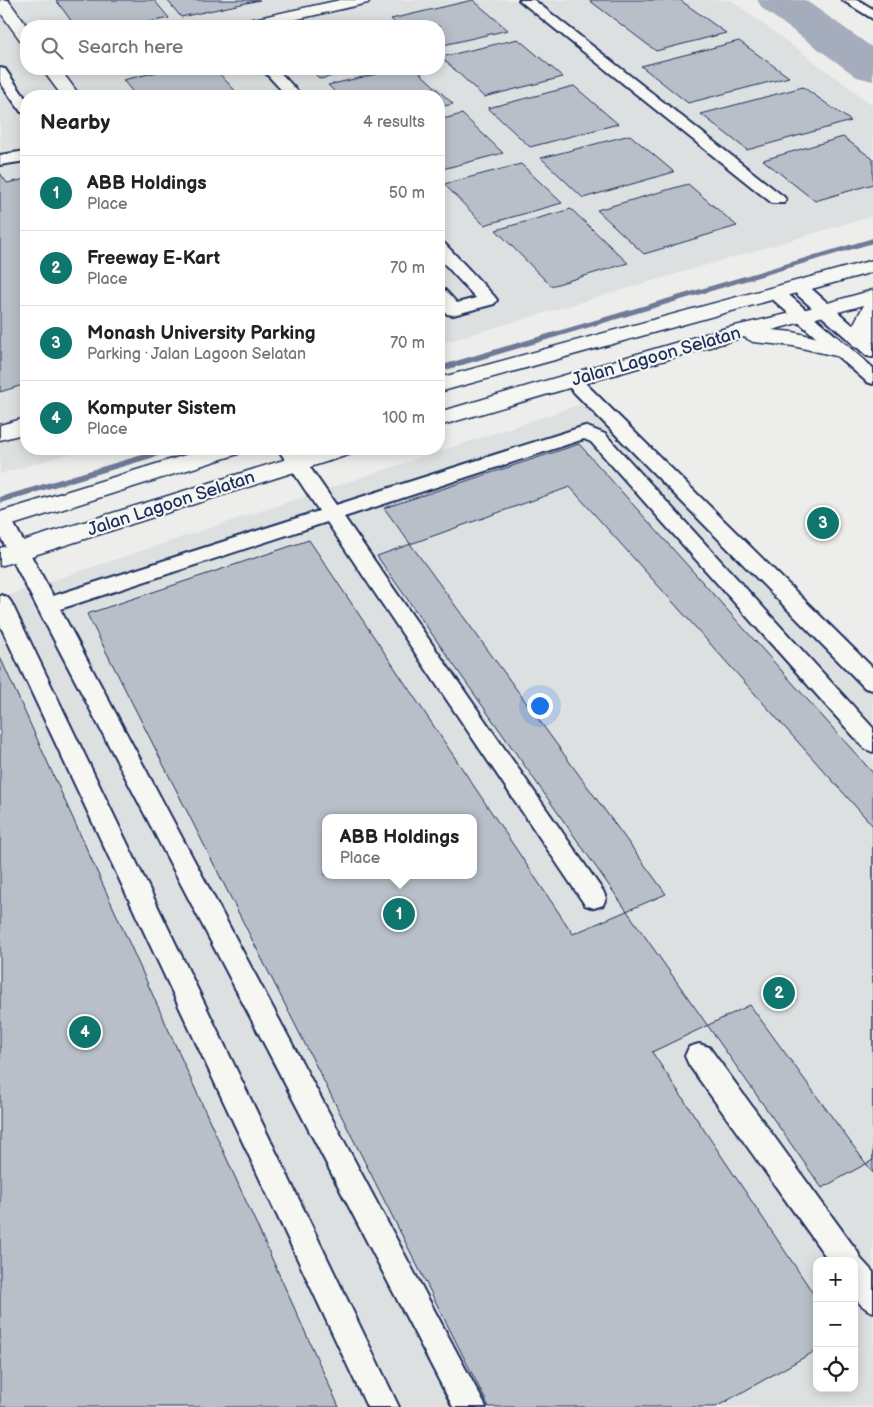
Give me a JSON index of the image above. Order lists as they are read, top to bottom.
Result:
{
  "streets": {
    "main road": ["Jalan Lagoon Selatan"]
  },
  "page": {
    "search": "Search here",
    "heading": ["Nearby", "4 results"],
    "list": [
      {
        "mark": "1",
        "name": "ABB Holdings",
        "note": "Place",
        "value": "50 m"
      },
      {
        "mark": "2",
        "name": "Freeway E-Kart",
        "note": "Place",
        "value": "70 m"
      },
      {
        "mark": "3",
        "name": "Monash University Parking",
        "note": "Parking · Jalan Lagoon Selatan",
        "value": "70 m"
      },
      {
        "mark": "4",
        "name": "Komputer Sistem",
        "note": "Place",
        "value": "100 m"
      }
    ],
    "pins": [
      "3",
      "1",
      "2",
      "4"
    ],
    "popup": ["ABB Holdings", "Place"],
    "map_buttons": ["+", "−"]
  }
}
